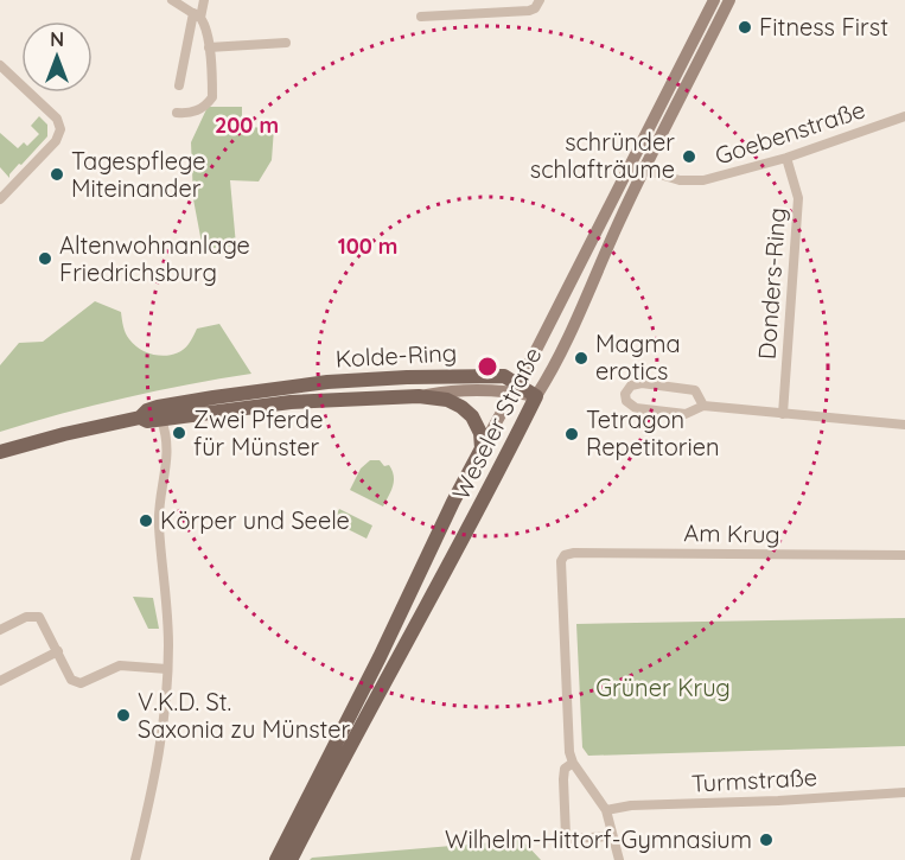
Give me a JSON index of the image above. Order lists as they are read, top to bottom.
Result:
{
  "streets": {
    "main road": ["Kolde-Ring", "Weseler Straße"],
    "street": [
      "Goebenstraße",
      "Donders-Ring",
      "Am Krug",
      "Turmstraße"
    ]
  },
  "crossings": [
    ["Goebenstraße", "Donders-Ring"],
    ["Goebenstraße", "Weseler Straße"],
    ["Kolde-Ring", "Weseler Straße"]
  ],
  "parks": ["Grüner Krug"],
  "places": [
    "Fitness First",
    "schründer schlafträume",
    "Tagespflege Miteinander",
    "Altenwohnanlage Friedrichsburg",
    "Magma erotics",
    "Zwei Pferde für Münster",
    "Tetragon Repetitorien",
    "Körper und Seele",
    "V.K.D. St. Saxonia zu Münster",
    "Wilhelm-Hittorf-Gymnasium"
  ],
  "north": "top",
  "rings": ["200 m", "100 m"]
}
